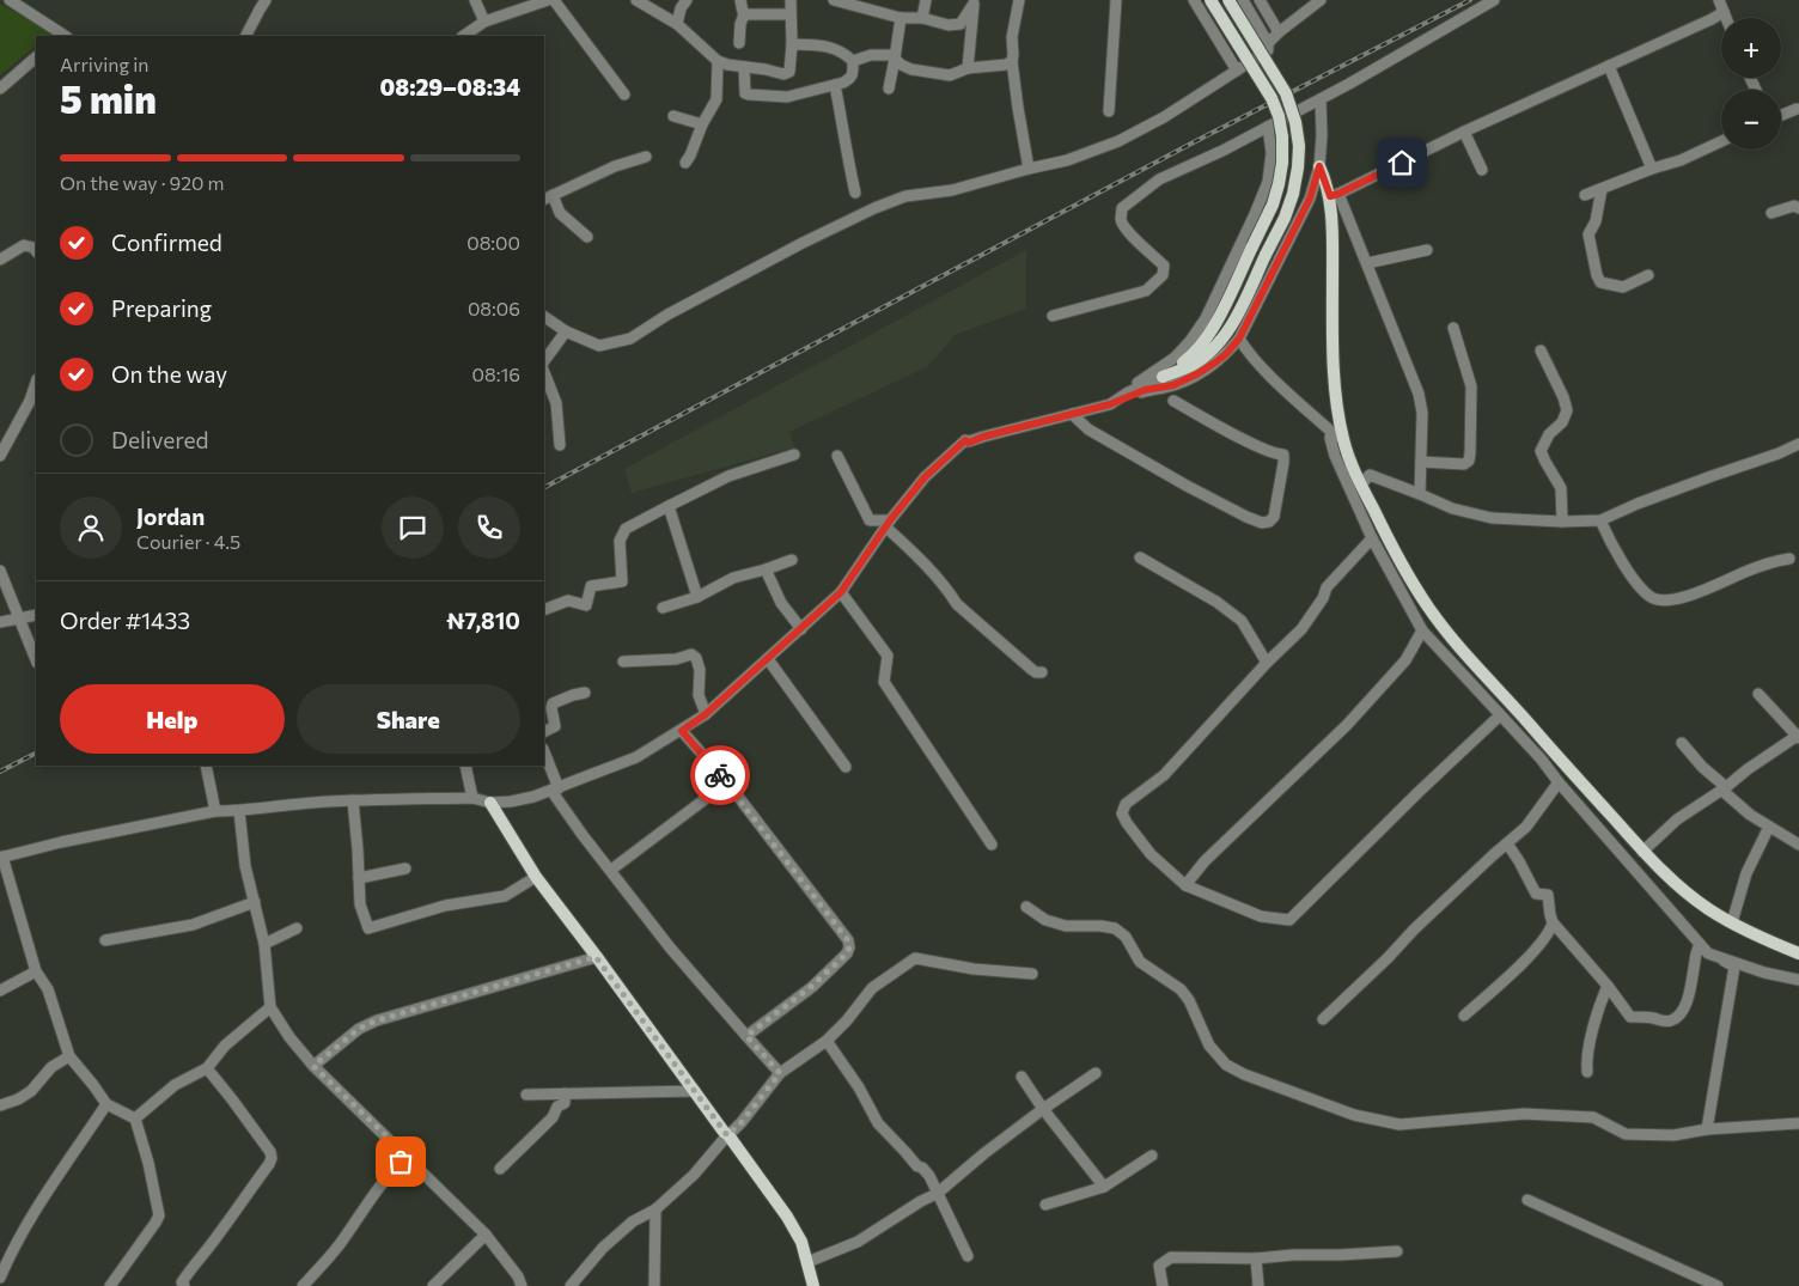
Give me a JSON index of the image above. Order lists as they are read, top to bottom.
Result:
{
  "page": {
    "map_buttons": ["+", "−"],
    "heading": ["5 min", "Arriving in", "08:29–08:34"],
    "panel": [
      "Jordan",
      "Courier · 4.5",
      "Order #1433",
      "₦7,810"
    ],
    "bar": "On the way · 920 m",
    "list": [
      ["Confirmed", "08:00"],
      ["Preparing", "08:06"],
      ["On the way", "08:16"],
      "Delivered"
    ],
    "buttons": ["Help", "Share"]
  }
}
